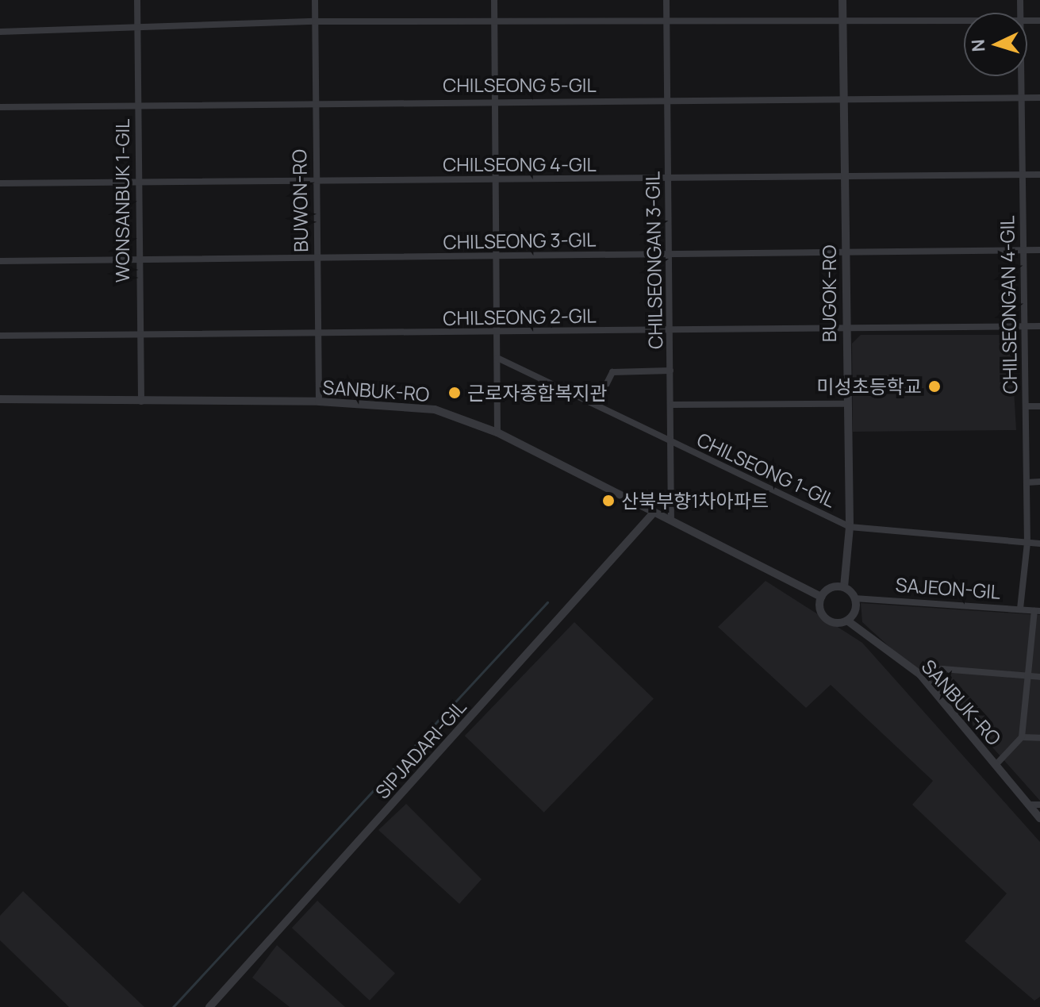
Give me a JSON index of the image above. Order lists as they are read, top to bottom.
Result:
{
  "streets": {
    "street": [
      "CHILSEONG 5-GIL",
      "CHILSEONG 4-GIL",
      "WONSANBUK 1-GIL",
      "BUWON-RO",
      "CHILSEONG 3-GIL",
      "CHILSEONGAN 3-GIL",
      "BUGOK-RO",
      "CHILSEONGAN 4-GIL",
      "CHILSEONG 2-GIL",
      "SANBUK-RO",
      "CHILSEONG 1-GIL",
      "SAJEON-GIL",
      "SIPJADARI-GIL"
    ]
  },
  "crossings": [
    ["CHILSEONG 5-GIL", "WONSANBUK 1-GIL"],
    ["CHILSEONG 5-GIL", "BUWON-RO"],
    ["CHILSEONG 5-GIL", "CHILSEONGAN 3-GIL"],
    ["CHILSEONG 5-GIL", "BUGOK-RO"],
    ["CHILSEONG 5-GIL", "CHILSEONGAN 4-GIL"],
    ["CHILSEONG 4-GIL", "WONSANBUK 1-GIL"],
    ["CHILSEONG 4-GIL", "BUWON-RO"],
    ["CHILSEONG 4-GIL", "CHILSEONGAN 3-GIL"],
    ["CHILSEONG 4-GIL", "BUGOK-RO"],
    ["CHILSEONG 4-GIL", "CHILSEONGAN 4-GIL"],
    ["WONSANBUK 1-GIL", "CHILSEONG 3-GIL"],
    ["WONSANBUK 1-GIL", "CHILSEONG 2-GIL"],
    ["WONSANBUK 1-GIL", "SANBUK-RO"],
    ["BUWON-RO", "CHILSEONG 3-GIL"],
    ["BUWON-RO", "CHILSEONG 2-GIL"],
    ["BUWON-RO", "SANBUK-RO"],
    ["CHILSEONG 3-GIL", "CHILSEONGAN 3-GIL"],
    ["CHILSEONG 3-GIL", "BUGOK-RO"],
    ["CHILSEONG 3-GIL", "CHILSEONGAN 4-GIL"],
    ["CHILSEONGAN 3-GIL", "CHILSEONG 2-GIL"],
    ["CHILSEONGAN 3-GIL", "SANBUK-RO"],
    ["CHILSEONGAN 3-GIL", "CHILSEONG 1-GIL"],
    ["BUGOK-RO", "CHILSEONG 2-GIL"],
    ["BUGOK-RO", "SANBUK-RO"],
    ["BUGOK-RO", "CHILSEONG 1-GIL"],
    ["BUGOK-RO", "SAJEON-GIL"],
    ["CHILSEONGAN 4-GIL", "CHILSEONG 2-GIL"],
    ["CHILSEONGAN 4-GIL", "CHILSEONG 1-GIL"],
    ["CHILSEONGAN 4-GIL", "SAJEON-GIL"],
    ["SANBUK-RO", "SAJEON-GIL"],
    ["SANBUK-RO", "SIPJADARI-GIL"]
  ],
  "places": ["미성초등학교", "근로자종합복지관", "산북부향1차아파트"],
  "north": "left"
}
